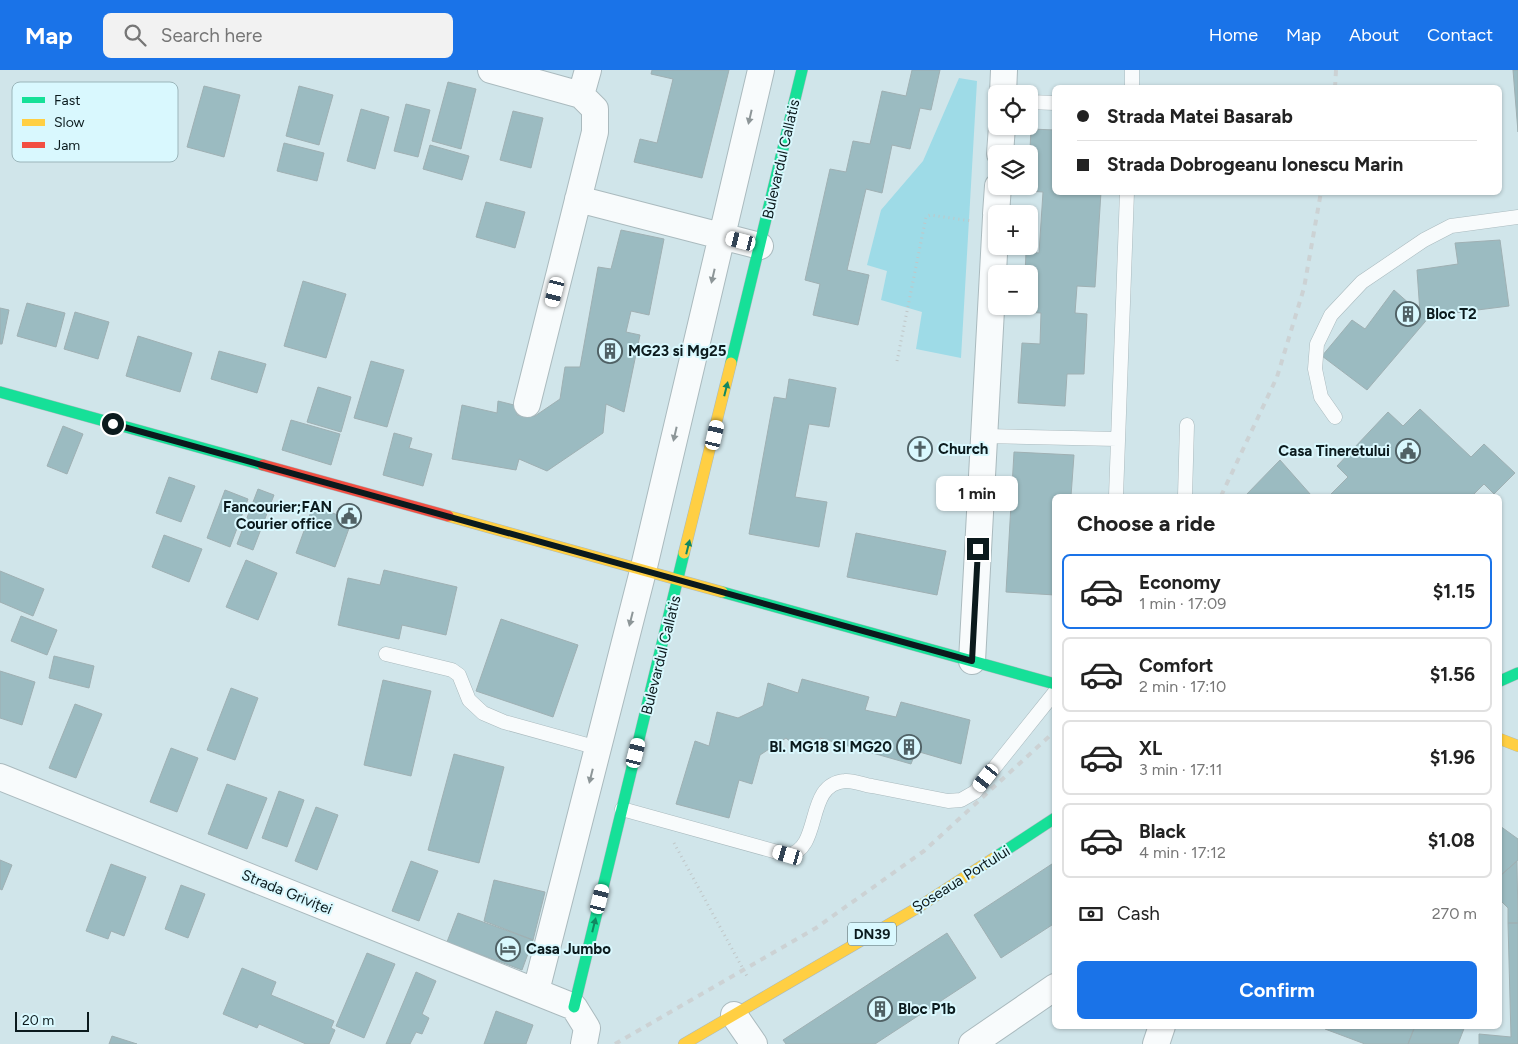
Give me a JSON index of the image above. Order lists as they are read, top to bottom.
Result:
{
  "streets": {
    "street": [
      "Bulevardul Callatis",
      "Șoseaua Portului",
      "Strada Griviței",
      "DN39"
    ]
  },
  "crossings": [
    ["Bulevardul Callatis", "Strada Griviței"]
  ],
  "places": {
    "building": [
      "Bloc T2",
      "MG23 si Mg25",
      "Bl. MG18 SI MG20",
      "Bloc P1b"
    ],
    "church": ["Church"],
    "public building": ["Casa Tineretului", "Fancourier;FAN Courier office"],
    "hotel": ["Casa Jumbo"]
  },
  "legend": ["Fast", "Slow", "Jam"],
  "scale_bar": "20 m",
  "page": {
    "header": "Map",
    "search": "Search here",
    "nav": [
      "Home",
      "Map",
      "About",
      "Contact"
    ],
    "map_buttons": ["+", "−"],
    "banner": ["Strada Matei Basarab", "Strada Dobrogeanu Ionescu Marin"],
    "bubble": "1 min",
    "heading": "Choose a ride",
    "list": [
      {
        "name": "Economy",
        "note": "1 min · 17:09",
        "value": "$1.15"
      },
      {
        "name": "Comfort",
        "note": "2 min · 17:10",
        "value": "$1.56"
      },
      {
        "name": "XL",
        "note": "3 min · 17:11",
        "value": "$1.96"
      },
      {
        "name": "Black",
        "note": "4 min · 17:12",
        "value": "$1.08"
      }
    ],
    "pay": ["Cash", "270 m"],
    "buttons": "Confirm",
    "scale": "20 m"
  }
}
